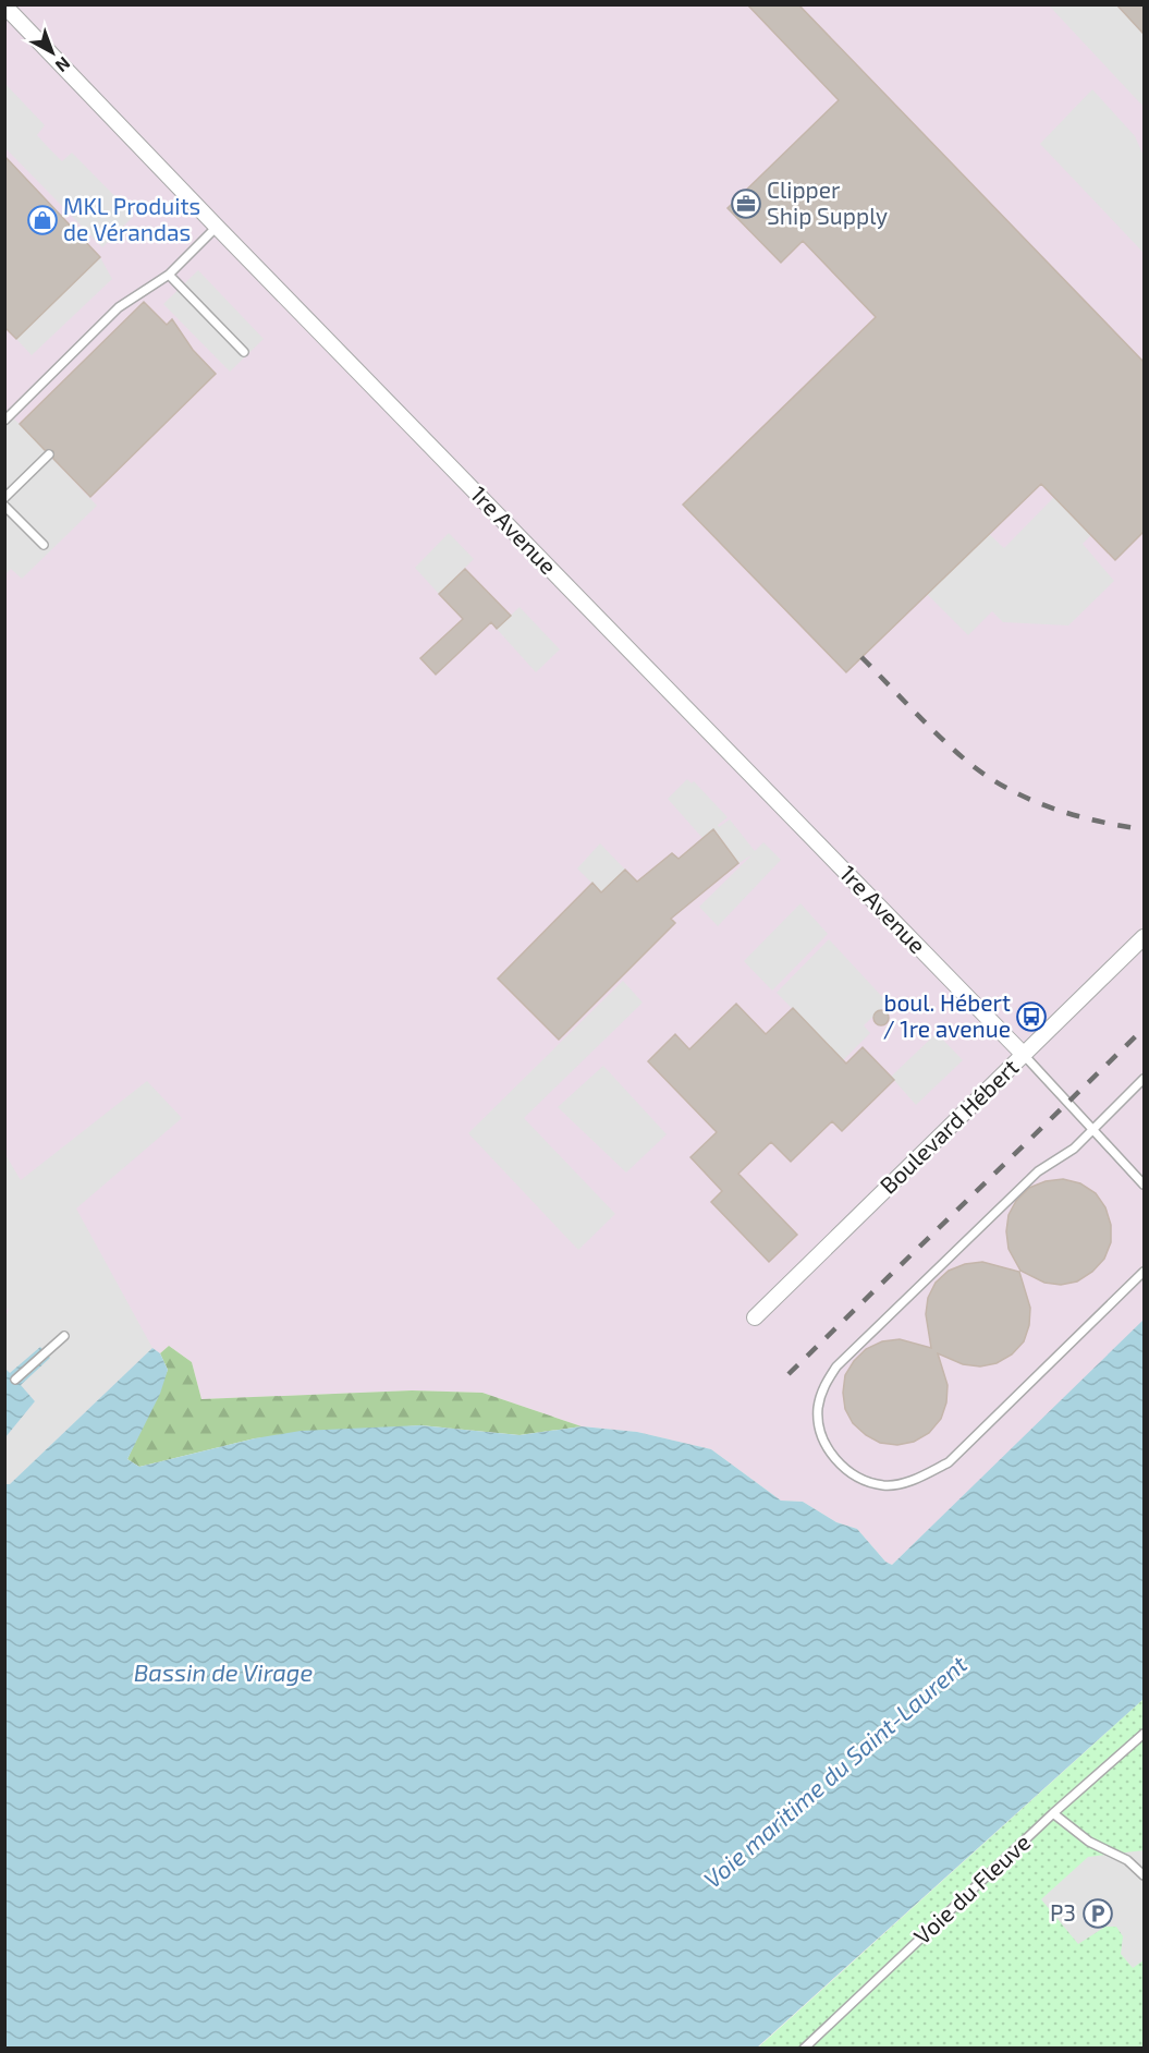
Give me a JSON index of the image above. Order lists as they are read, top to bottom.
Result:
{
  "streets": {
    "street": ["1re Avenue", "Boulevard Hébert"],
    "lane": ["Voie du Fleuve"]
  },
  "crossings": [
    ["1re Avenue", "Boulevard Hébert"]
  ],
  "water": ["Bassin de Virage", "Voie maritime du Saint-Laurent"],
  "places": {
    "office": ["Clipper Ship Supply"],
    "shop": ["MKL Produits de Vérandas"],
    "bus stop": ["boul. Hébert / 1re avenue"],
    "parking": ["P3"]
  },
  "north": "bottom right"
}
